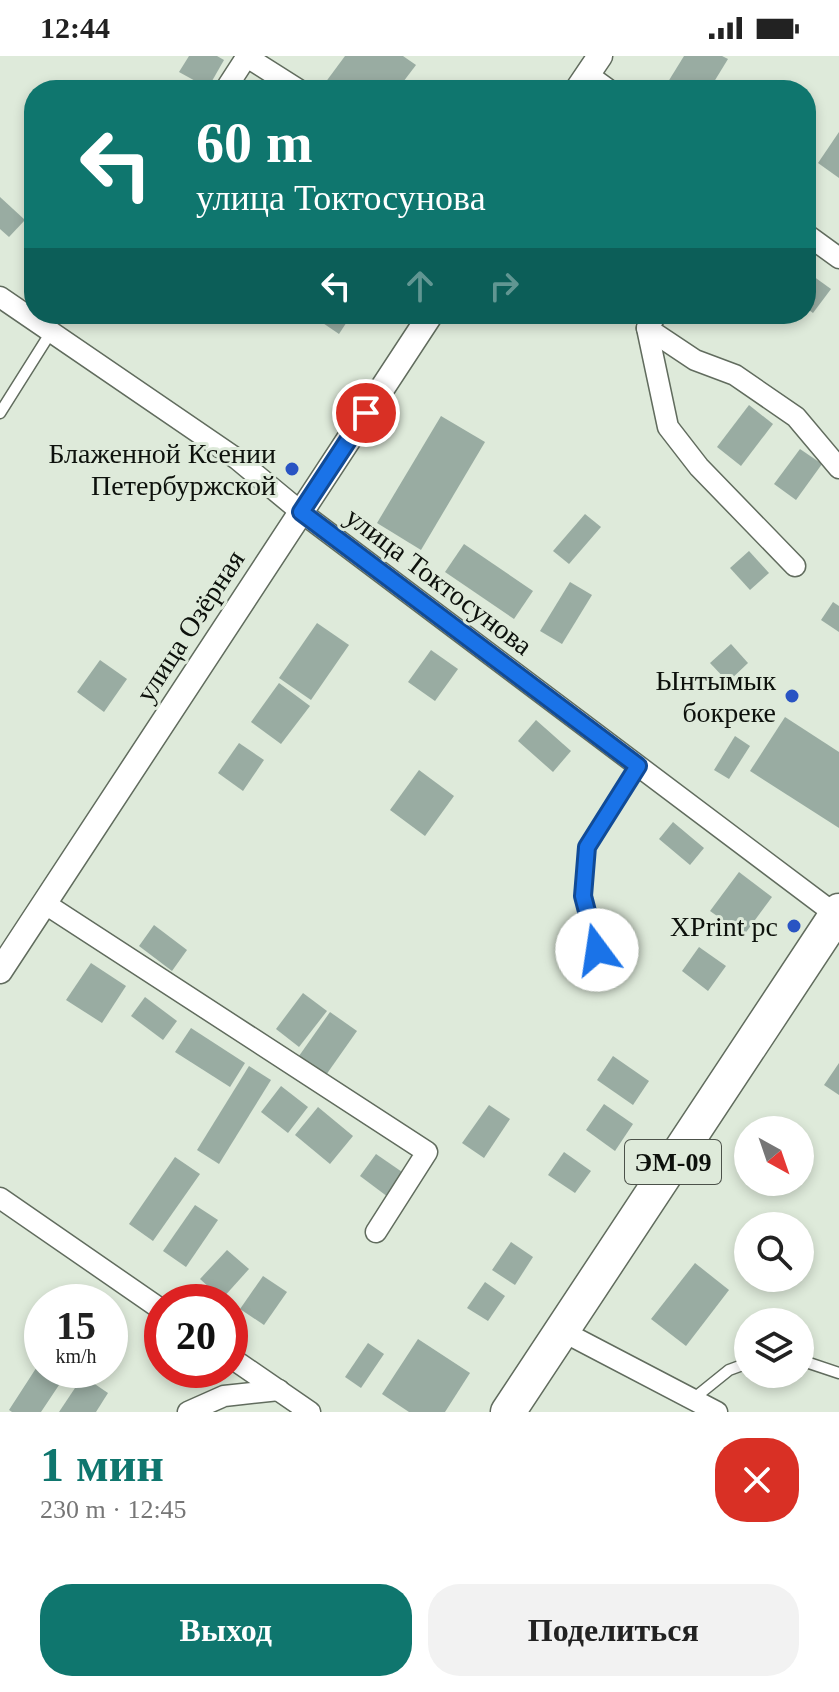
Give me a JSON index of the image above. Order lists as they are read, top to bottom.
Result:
{
  "streets": {
    "highway": ["ЭМ-09"],
    "street": ["улица Токтосунова", "улица Озёрная"]
  },
  "crossings": [
    ["улица Токтосунова", "улица Озёрная"],
    ["улица Токтосунова", "ЭМ-09"]
  ],
  "places": ["Блаженной Ксении Петербуржской", "Ынтымык бокреке", "XPrint pc"],
  "north": "bottom right",
  "page": {
    "status": "12:44",
    "turn": ["60 m", "улица Токтосунова"],
    "speed": "15 km/h",
    "limit": "20",
    "heading": ["1 мин", "230 m · 12:45"],
    "buttons": ["Выход", "Поделиться"]
  }
}
